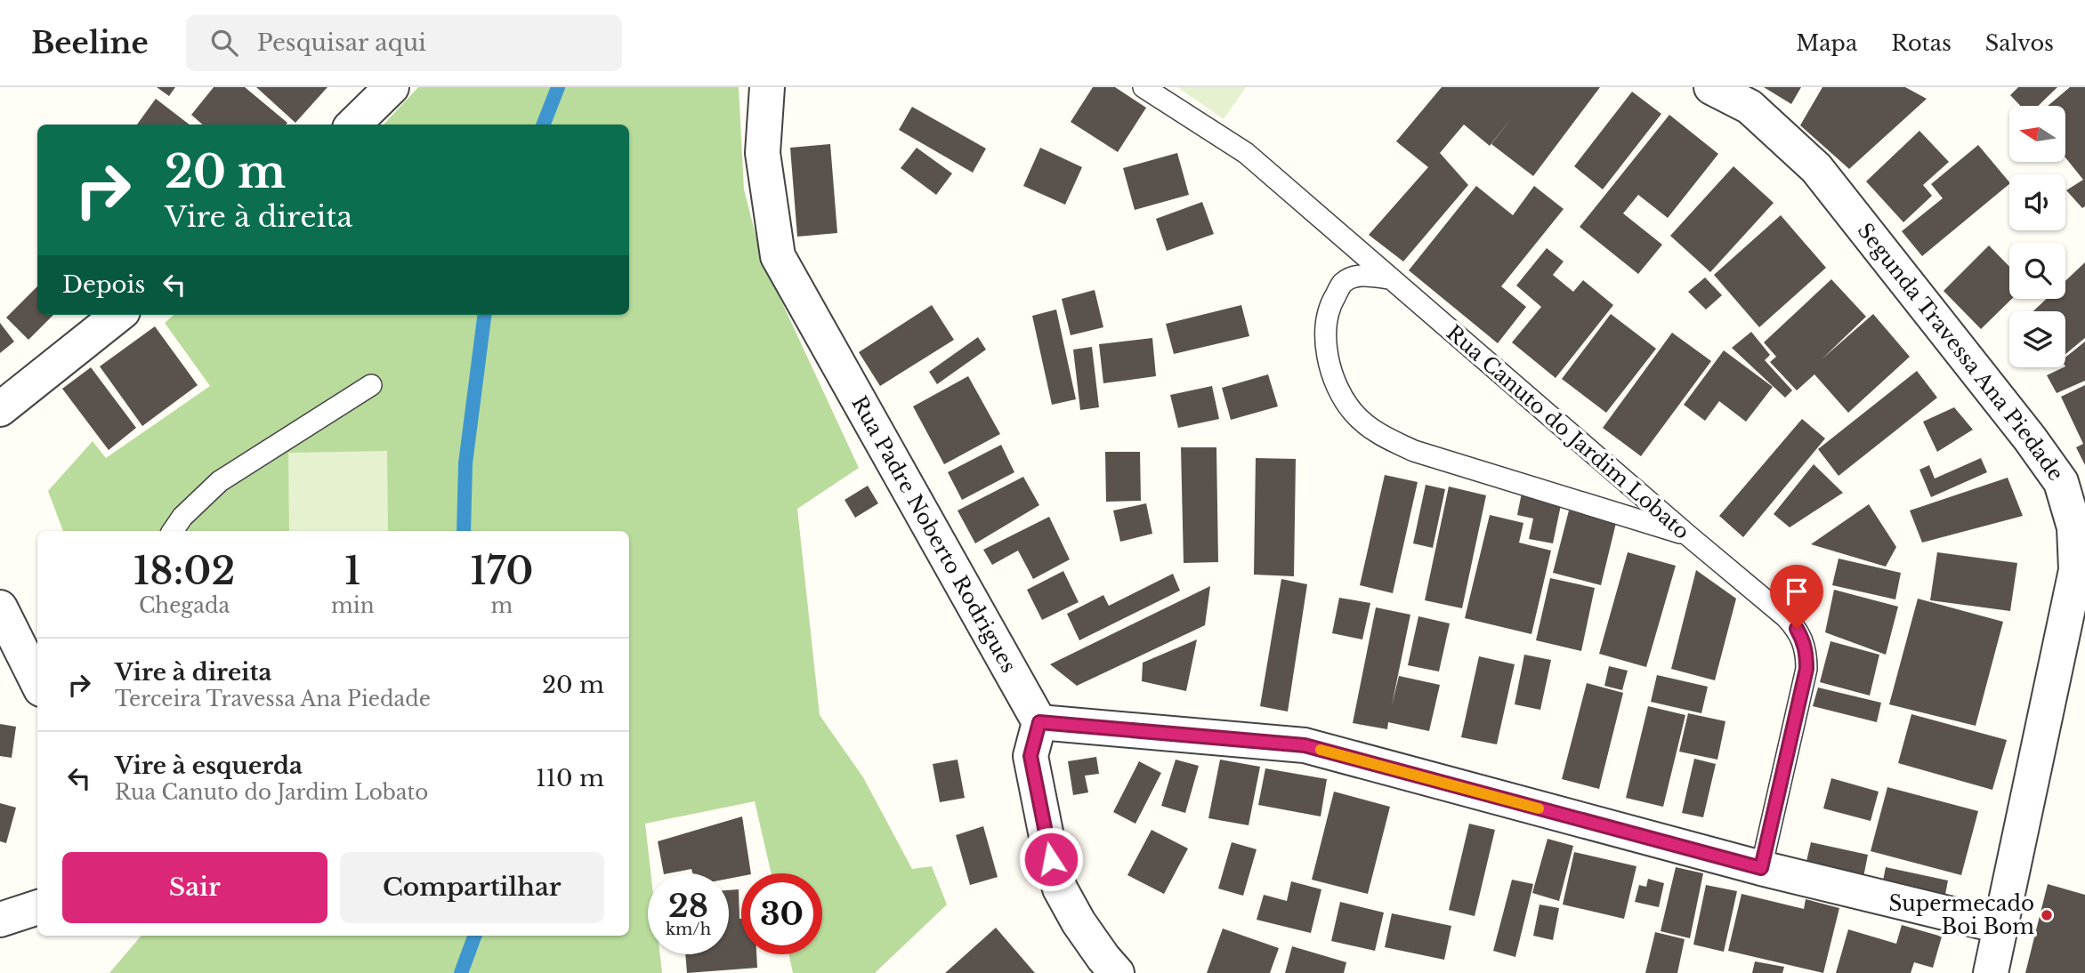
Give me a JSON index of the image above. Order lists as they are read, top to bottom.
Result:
{
  "streets": {
    "street": ["Segunda Travessa Ana Piedade", "Rua Padre Noberto Rodrigues"],
    "lane": ["Rua Canuto do Jardim Lobato"]
  },
  "places": ["Supermecado Boi Bom"],
  "north": "left",
  "page": {
    "header": "Beeline",
    "search": "Pesquisar aqui",
    "nav": ["Mapa", "Rotas", "Salvos"],
    "turn": ["20 m", "Vire à direita"],
    "then": "Depois",
    "eta": [
      "18:02",
      "Chegada",
      "1",
      "min",
      "170",
      "m"
    ],
    "list": [
      {
        "name": "Vire à direita",
        "note": "Terceira Travessa Ana Piedade",
        "value": "20 m"
      },
      {
        "name": "Vire à esquerda",
        "note": "Rua Canuto do Jardim Lobato",
        "value": "110 m"
      }
    ],
    "buttons": ["Sair", "Compartilhar"],
    "speed": "28 km/h",
    "limit": "30"
  }
}
